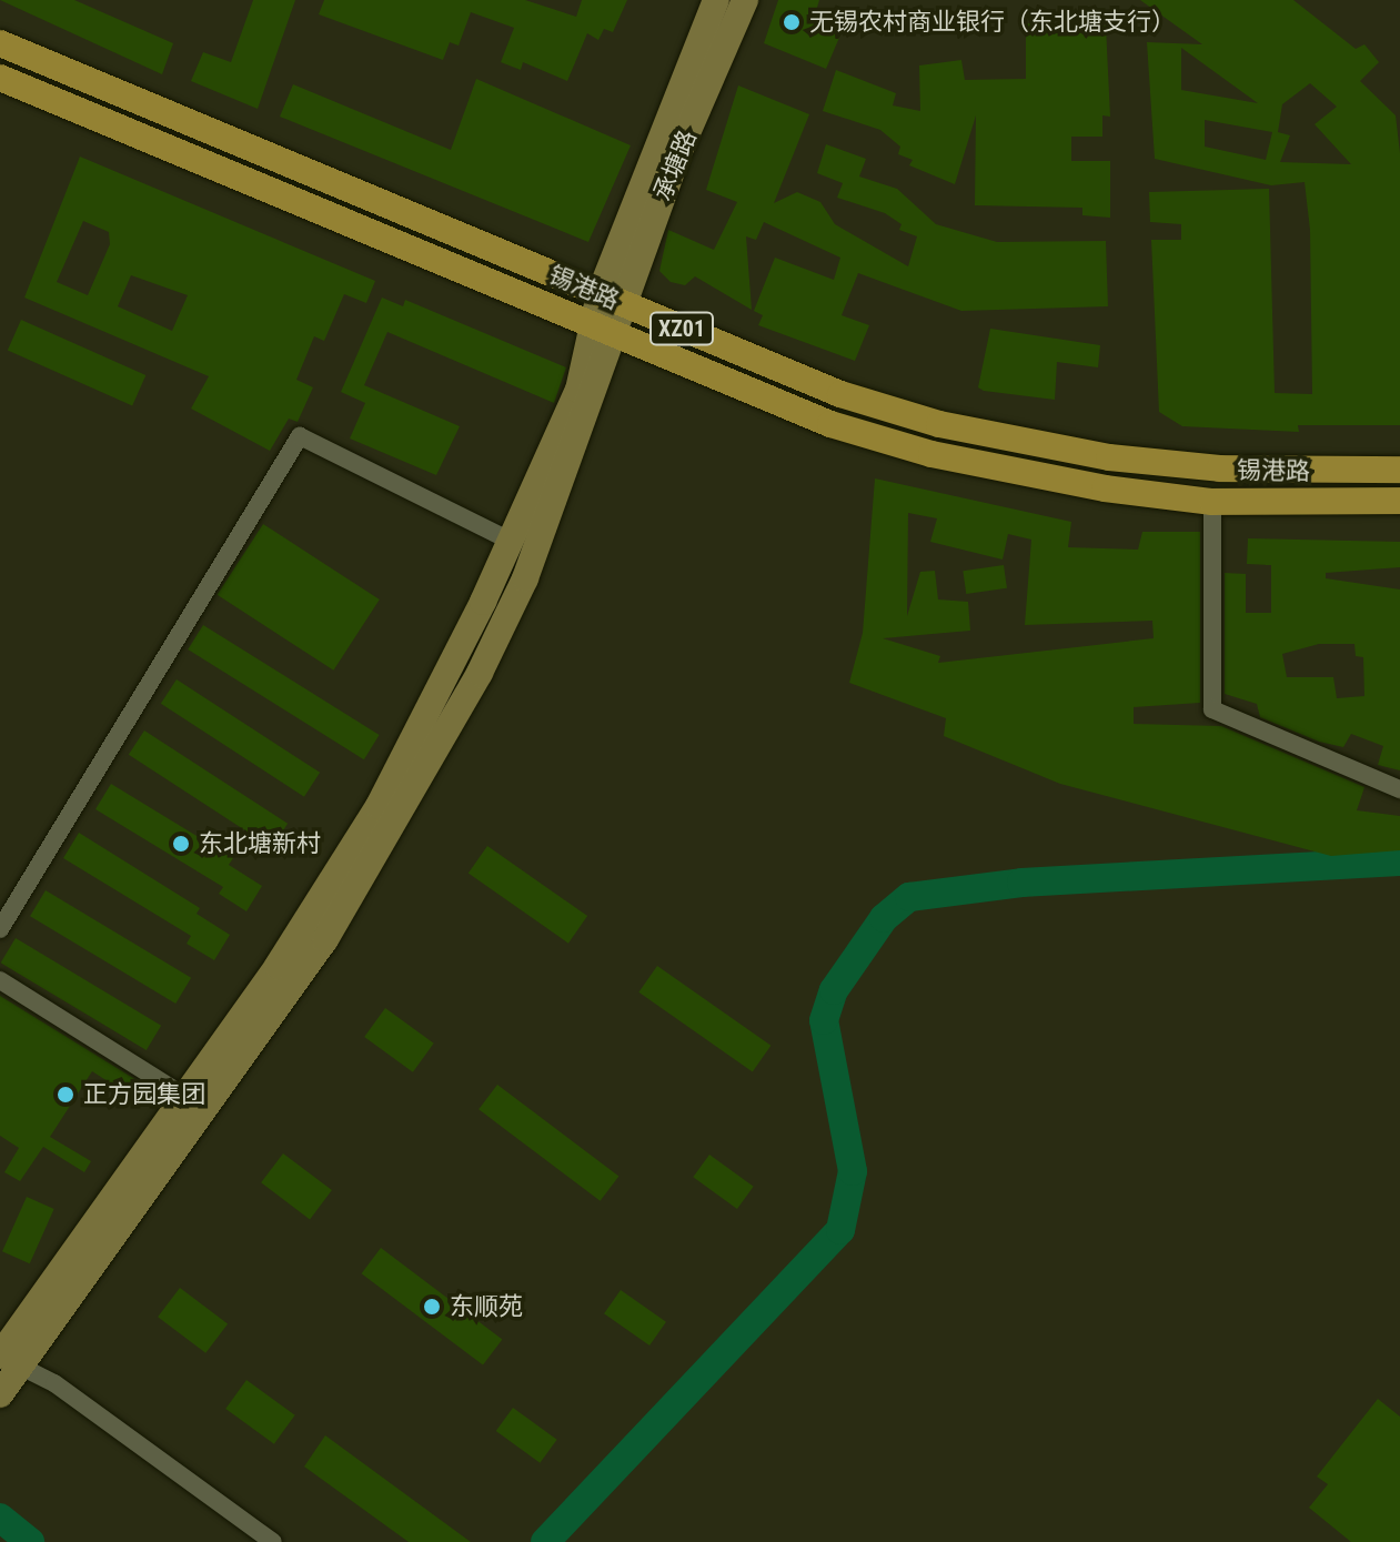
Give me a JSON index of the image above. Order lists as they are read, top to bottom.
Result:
{
  "streets": {
    "main road": ["锡港路", "XZ01"],
    "street": ["承塘路"]
  },
  "crossings": [
    ["承塘路", "锡港路"]
  ],
  "places": [
    "无锡农村商业银行（东北塘支行）",
    "东北塘新村",
    "正方园集团",
    "东顺苑"
  ]
}
